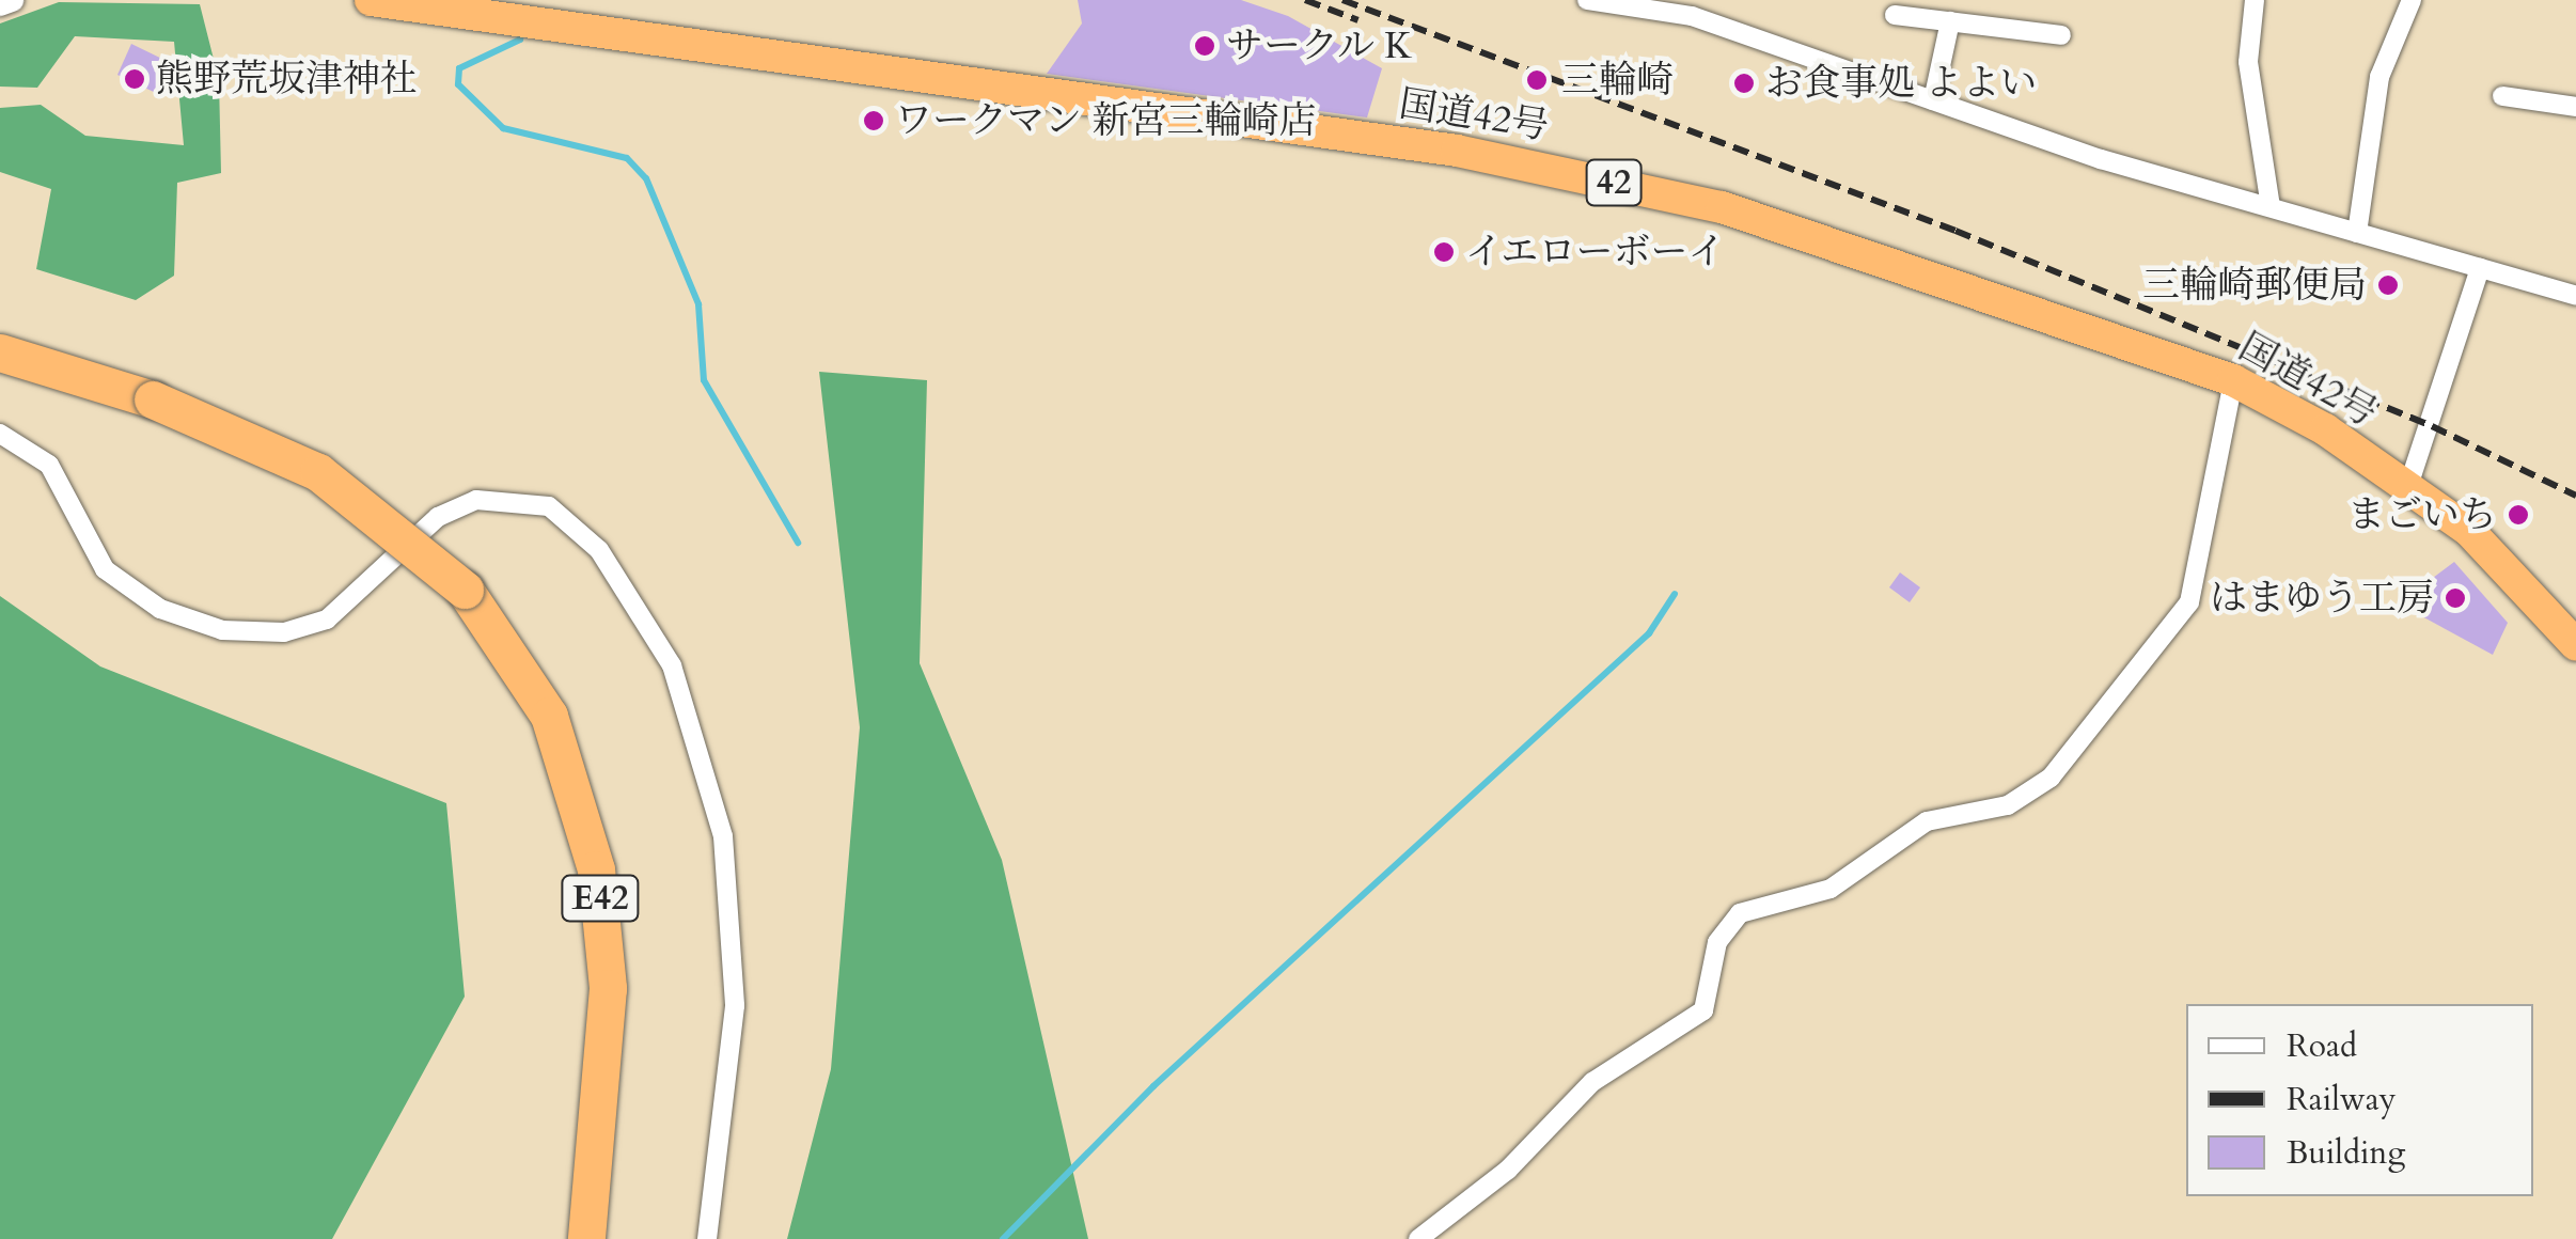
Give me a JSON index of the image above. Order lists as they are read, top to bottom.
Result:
{
  "streets": {
    "highway": ["国道42号", "42", "E42"]
  },
  "places": [
    "サークル K",
    "熊野荒坂津神社",
    "三輪崎",
    "お食事処 よよい",
    "ワークマン 新宮三輪崎店",
    "イエローボーイ",
    "三輪崎郵便局",
    "まごいち",
    "はまゆう工房"
  ],
  "legend": ["Road", "Railway", "Building"]
}
